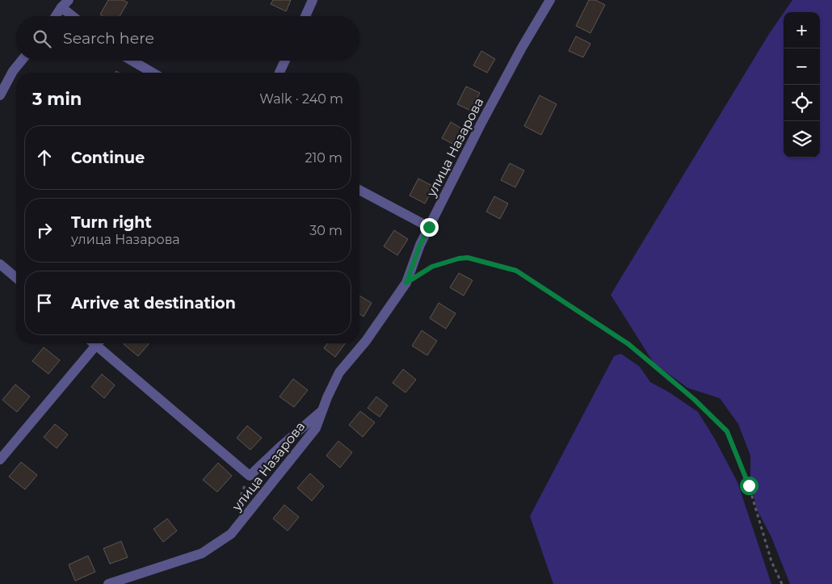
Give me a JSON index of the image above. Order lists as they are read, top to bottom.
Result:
{
  "streets": {
    "street": ["улица Назарова"]
  },
  "page": {
    "map_buttons": ["+", "−"],
    "search": "Search here",
    "heading": ["3 min", "Walk · 240 m"],
    "list": [
      ["Continue", "210 m"],
      ["Turn right", "улица Назарова", "30 m"],
      "Arrive at destination"
    ]
  }
}
